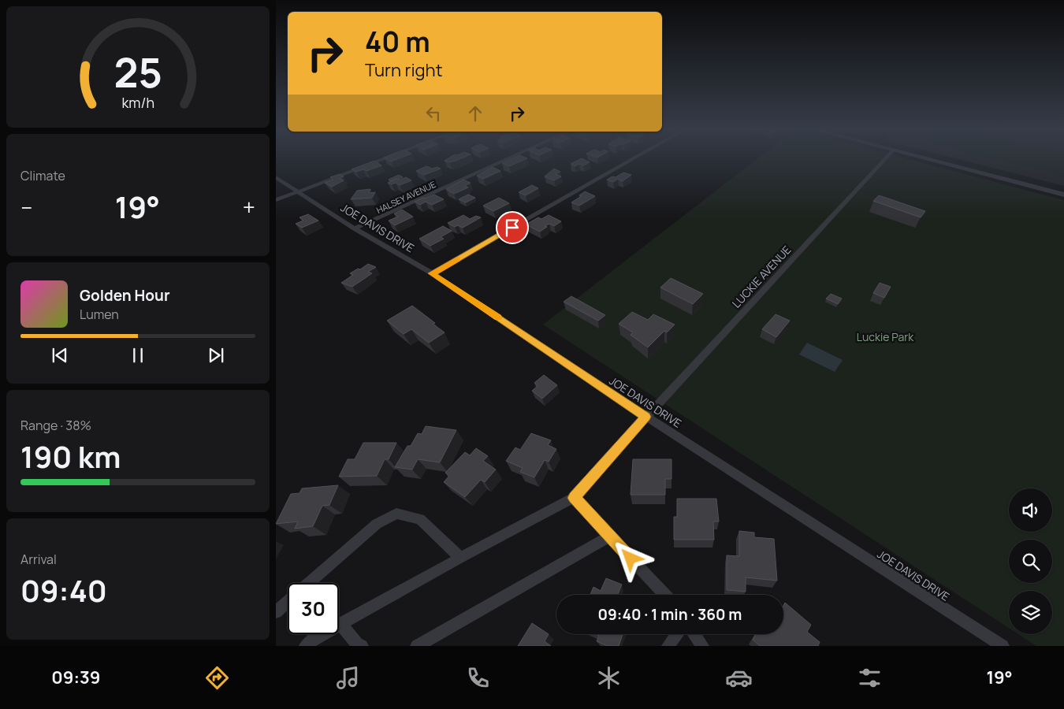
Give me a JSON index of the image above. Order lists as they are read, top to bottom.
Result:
{
  "streets": {
    "street": ["HALSEY AVENUE", "JOE DAVIS DRIVE", "LUCKIE AVENUE"]
  },
  "crossings": [
    ["HALSEY AVENUE", "JOE DAVIS DRIVE"],
    ["JOE DAVIS DRIVE", "LUCKIE AVENUE"]
  ],
  "parks": ["Luckie Park"],
  "page": {
    "turn": ["40 m", "Turn right"],
    "tile": [
      "Climate",
      ["Range · 38%", "190 km"],
      ["Arrival", "09:40"]
    ],
    "heat": ["−", "19°", "+"],
    "song": ["Golden Hour", "Lumen"],
    "limit": "30",
    "trip": "09:40 · 1 min · 360 m",
    "tabs": ["09:39", "19°"],
    "gauge": ["25", "km/h"]
  }
}
